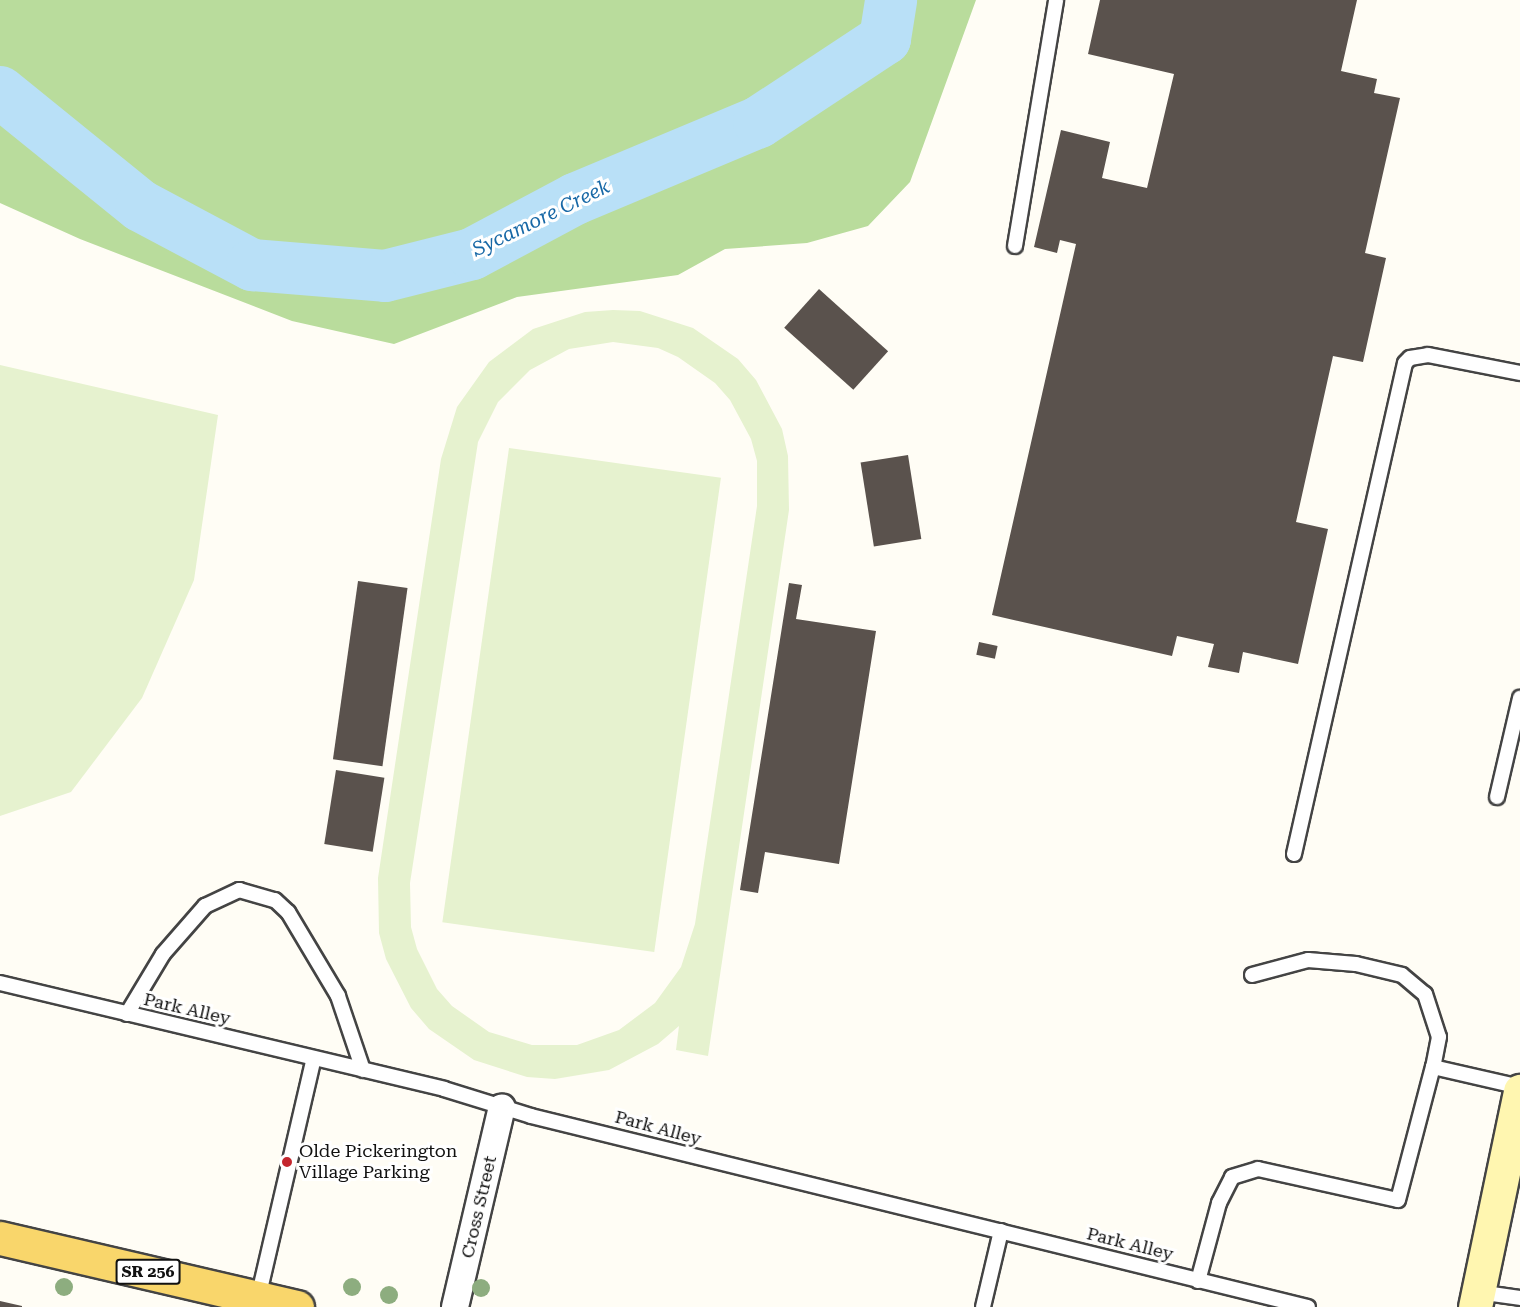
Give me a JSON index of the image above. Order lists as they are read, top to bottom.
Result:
{
  "streets": {
    "main road": ["SR 256"],
    "street": ["Cross Street"],
    "lane": ["Park Alley"]
  },
  "crossings": [
    ["Park Alley", "Cross Street"]
  ],
  "water": ["Sycamore Creek"],
  "places": ["Olde Pickerington Village Parking"]
}
